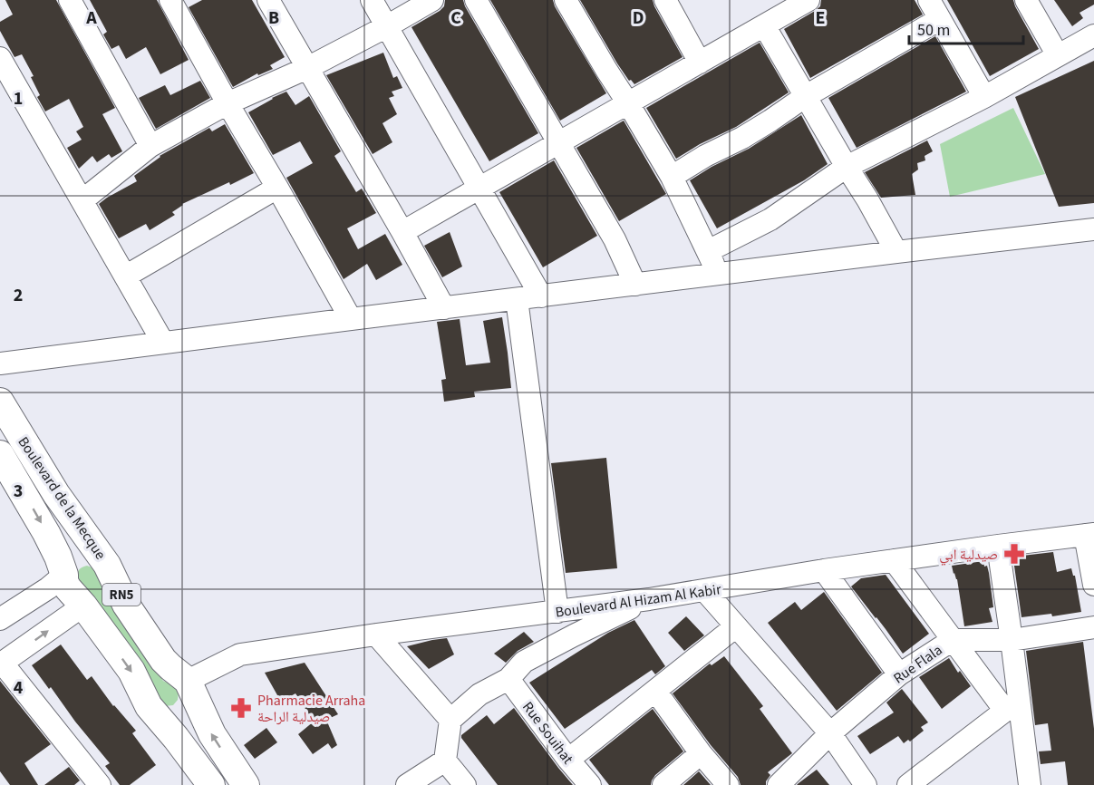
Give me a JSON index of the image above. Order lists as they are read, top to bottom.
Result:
{
  "streets": {
    "main road": ["Boulevard de la Mecque", "RN5"],
    "street": ["Boulevard Al Hizam Al Kabir", "Rue Flala", "Rue Souihat"]
  },
  "crossings": [
    ["Boulevard de la Mecque", "Boulevard Al Hizam Al Kabir"]
  ],
  "places": {
    "pharmacy": ["صيدلية ابي", "Pharmacie Arraha صيدلية الراحة"]
  },
  "scale_bar": "50 m",
  "grid": {
    "columns": [
      "A",
      "B",
      "C",
      "D",
      "E"
    ],
    "rows": [
      "1",
      "2",
      "3",
      "4"
    ]
  }
}
